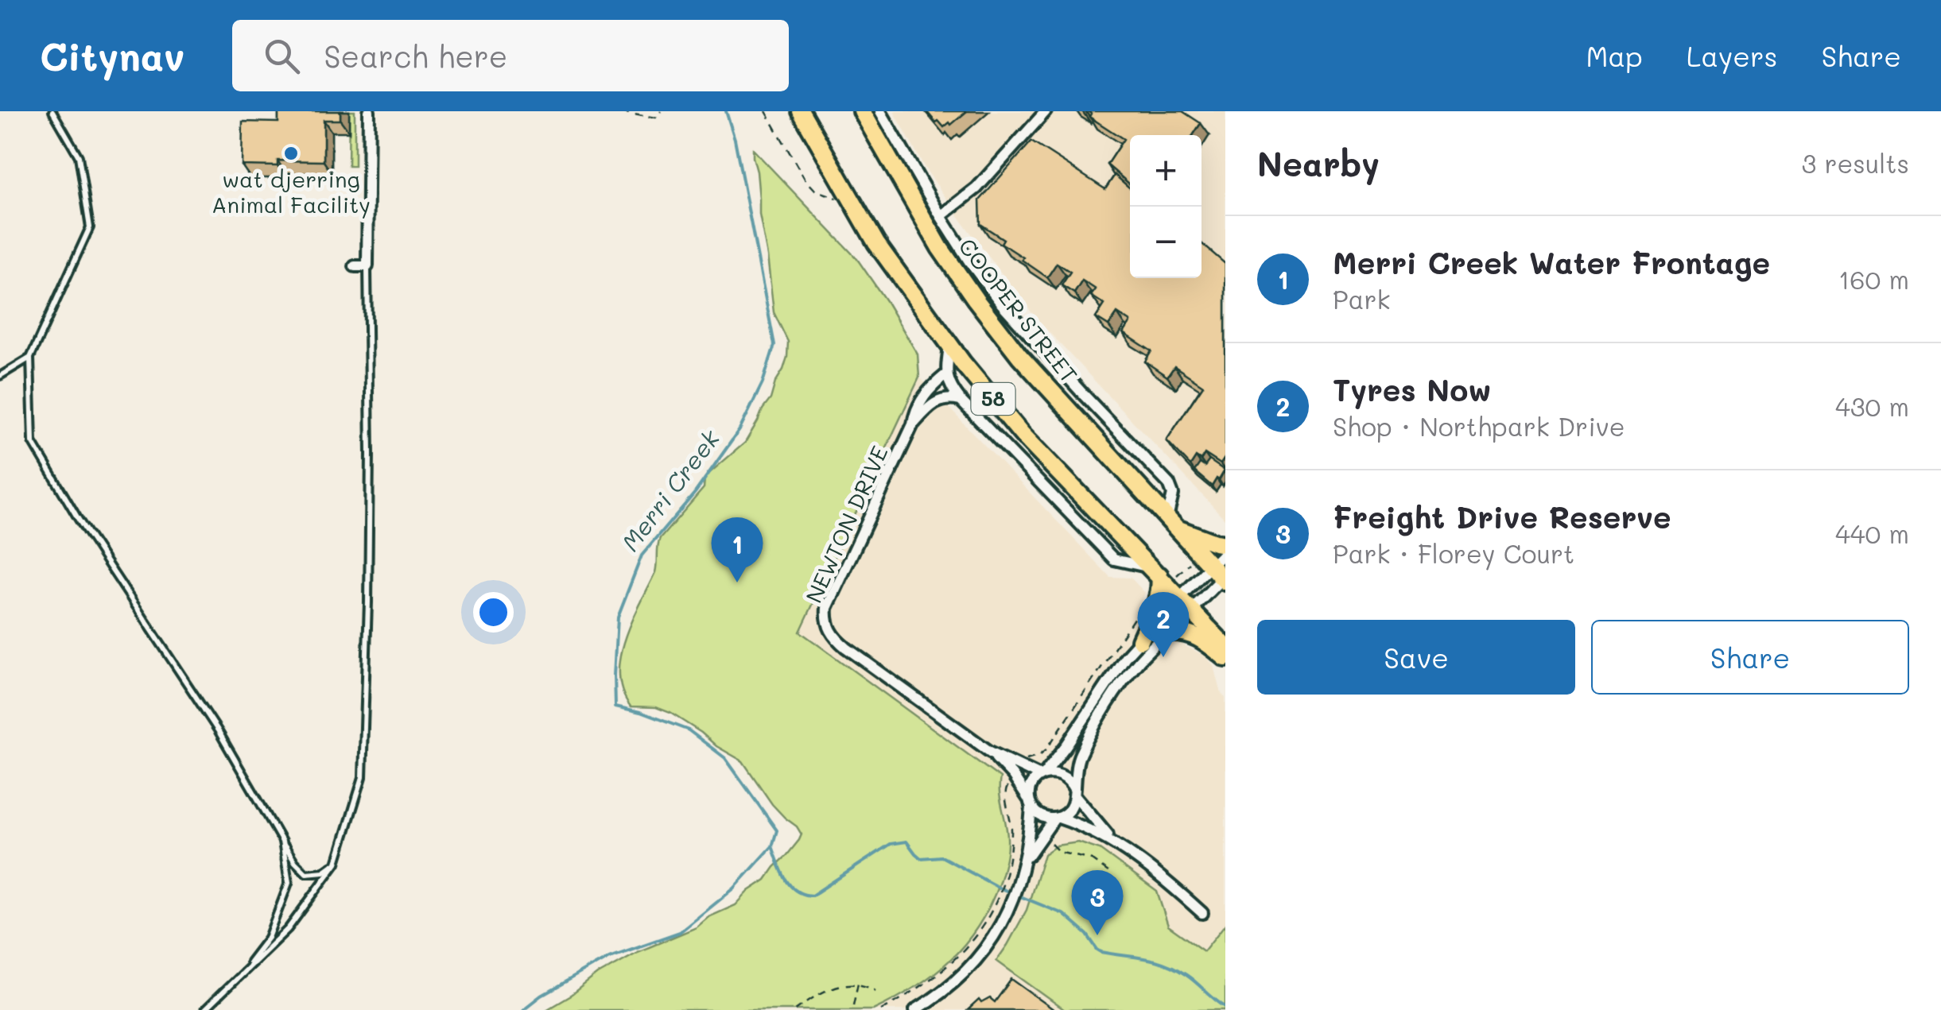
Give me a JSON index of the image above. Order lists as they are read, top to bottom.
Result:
{
  "streets": {
    "main road": ["COOPER STREET", "58"],
    "street": ["NEWTON DRIVE"]
  },
  "water": ["Merri Creek"],
  "places": ["wat djerring Animal Facility"],
  "page": {
    "header": "Citynav",
    "search": "Search here",
    "nav": ["Map", "Layers", "Share"],
    "heading": ["Nearby", "3 results"],
    "map_buttons": ["+", "−"],
    "list": [
      {
        "mark": "1",
        "name": "Merri Creek Water Frontage",
        "note": "Park",
        "value": "160 m"
      },
      {
        "mark": "2",
        "name": "Tyres Now",
        "note": "Shop · Northpark Drive",
        "value": "430 m"
      },
      {
        "mark": "3",
        "name": "Freight Drive Reserve",
        "note": "Park · Florey Court",
        "value": "440 m"
      }
    ],
    "pins": ["1", "2", "3"],
    "buttons": ["Save", "Share"]
  }
}
